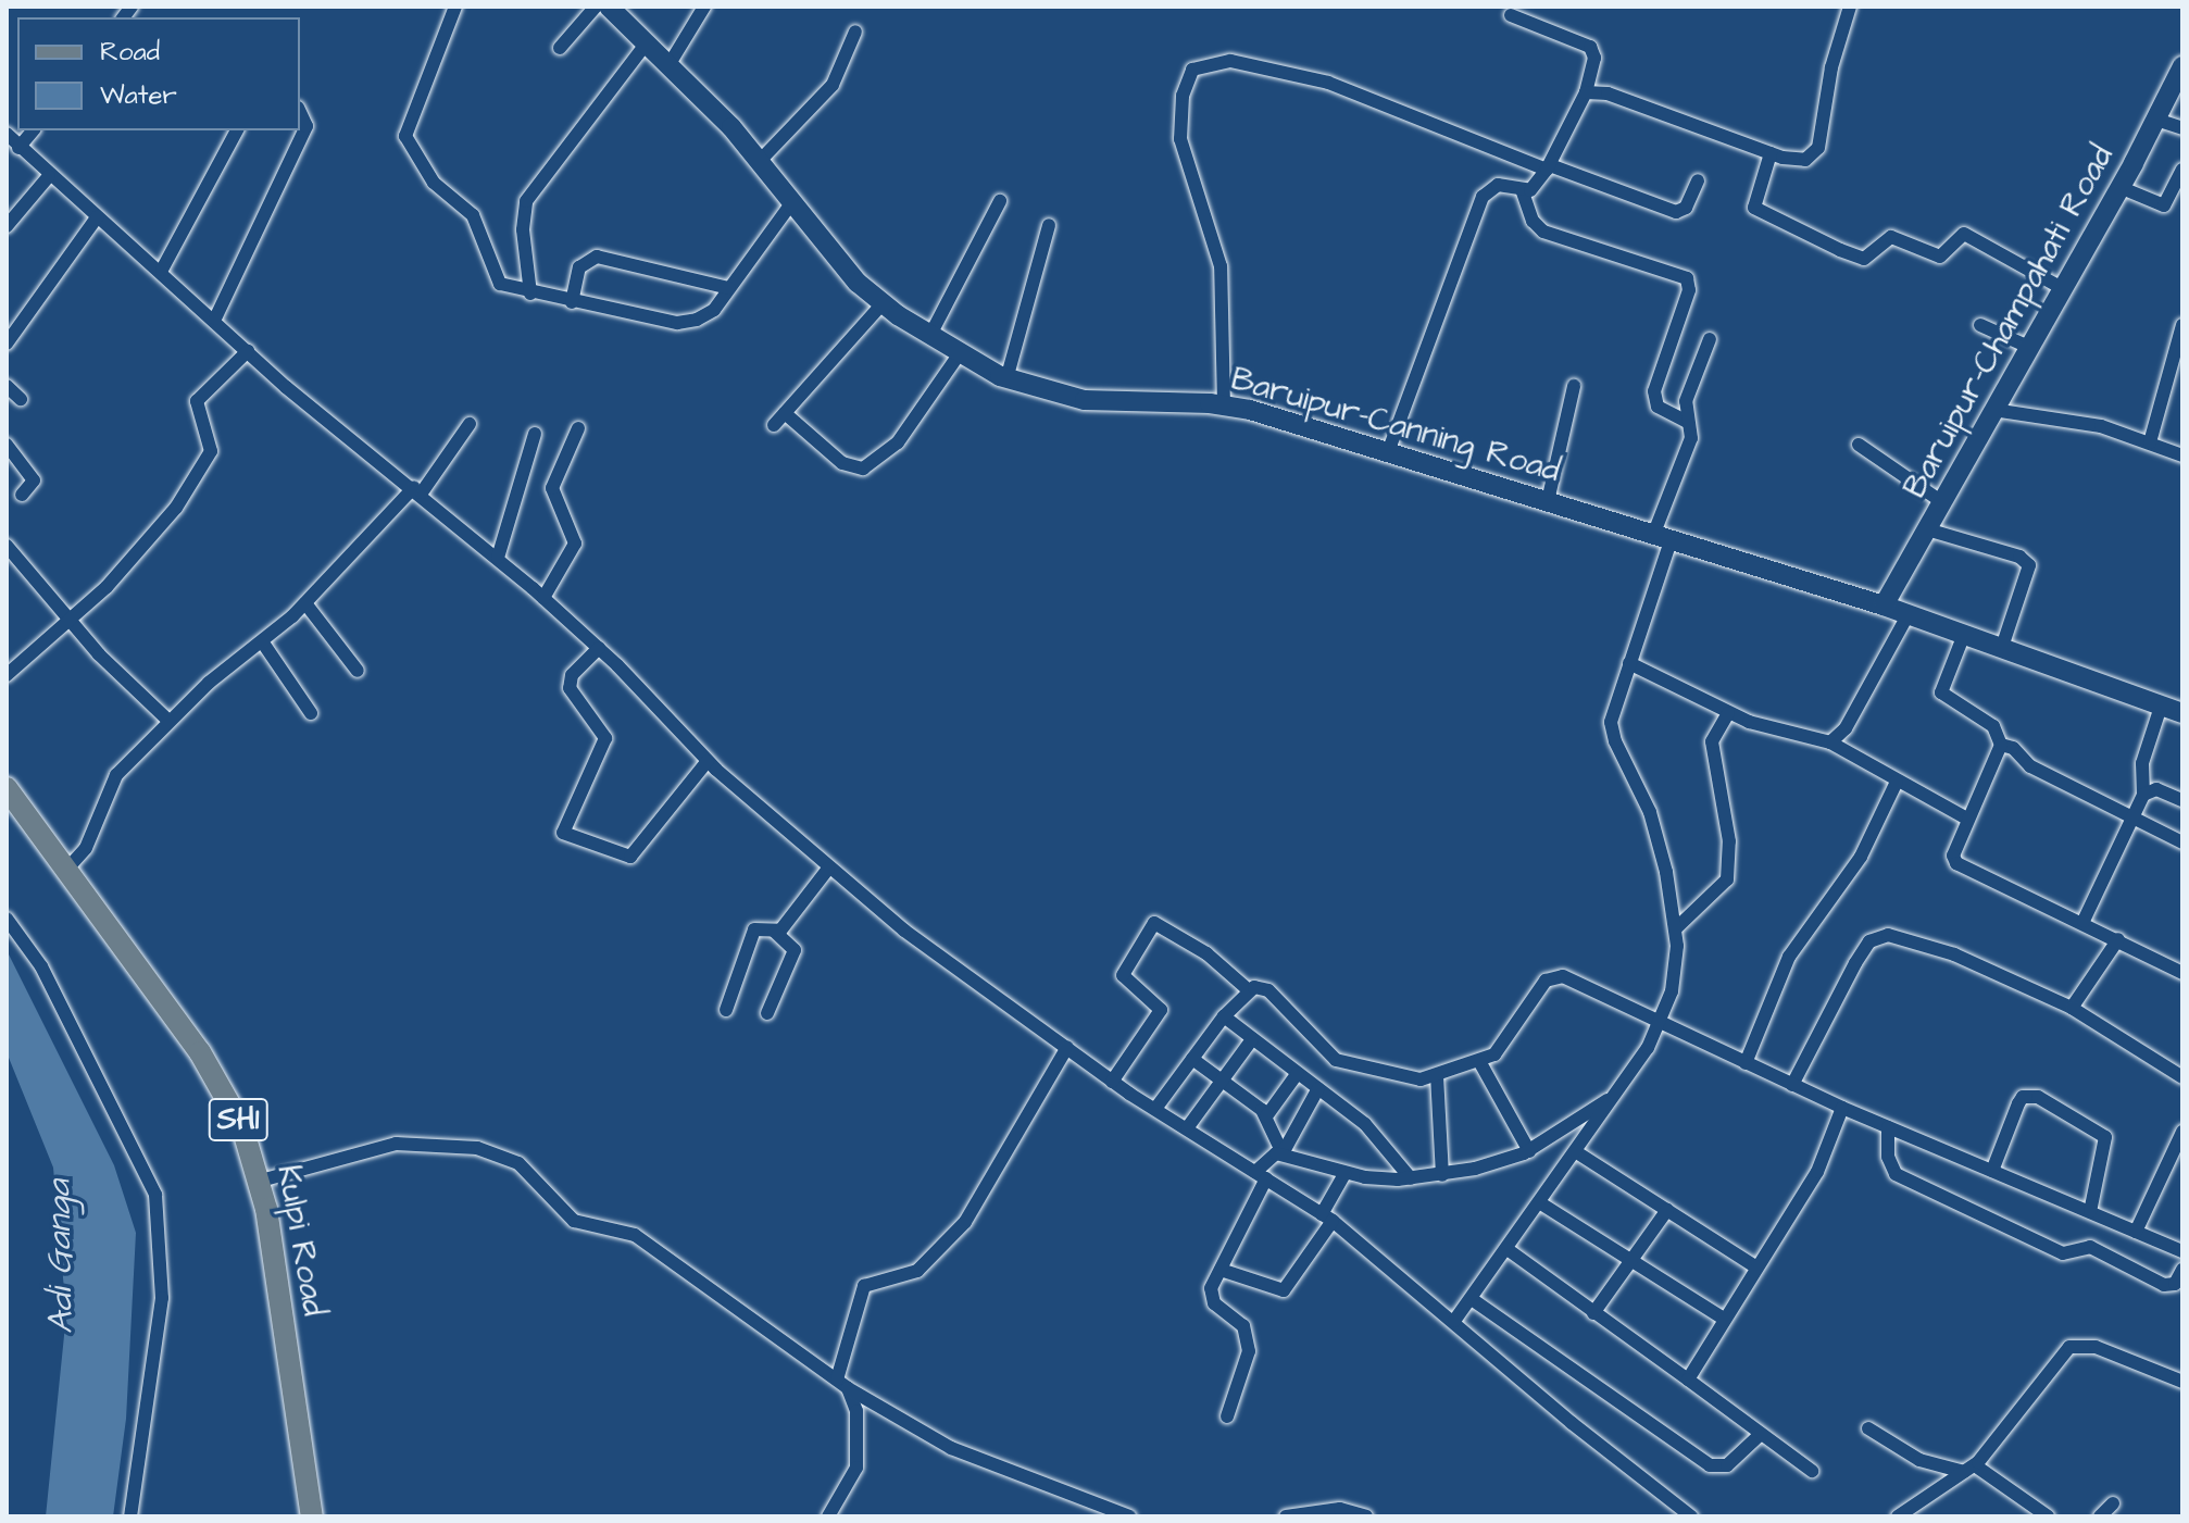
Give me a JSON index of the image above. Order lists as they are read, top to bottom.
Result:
{
  "streets": {
    "main road": [
      "Baruipur-Champahati Road",
      "Baruipur-Canning Road",
      "SH1",
      "Kulpi Road"
    ]
  },
  "crossings": [
    ["Baruipur-Champahati Road", "Baruipur-Canning Road"]
  ],
  "water": ["Adi Ganga"],
  "legend": ["Road", "Water"]
}
